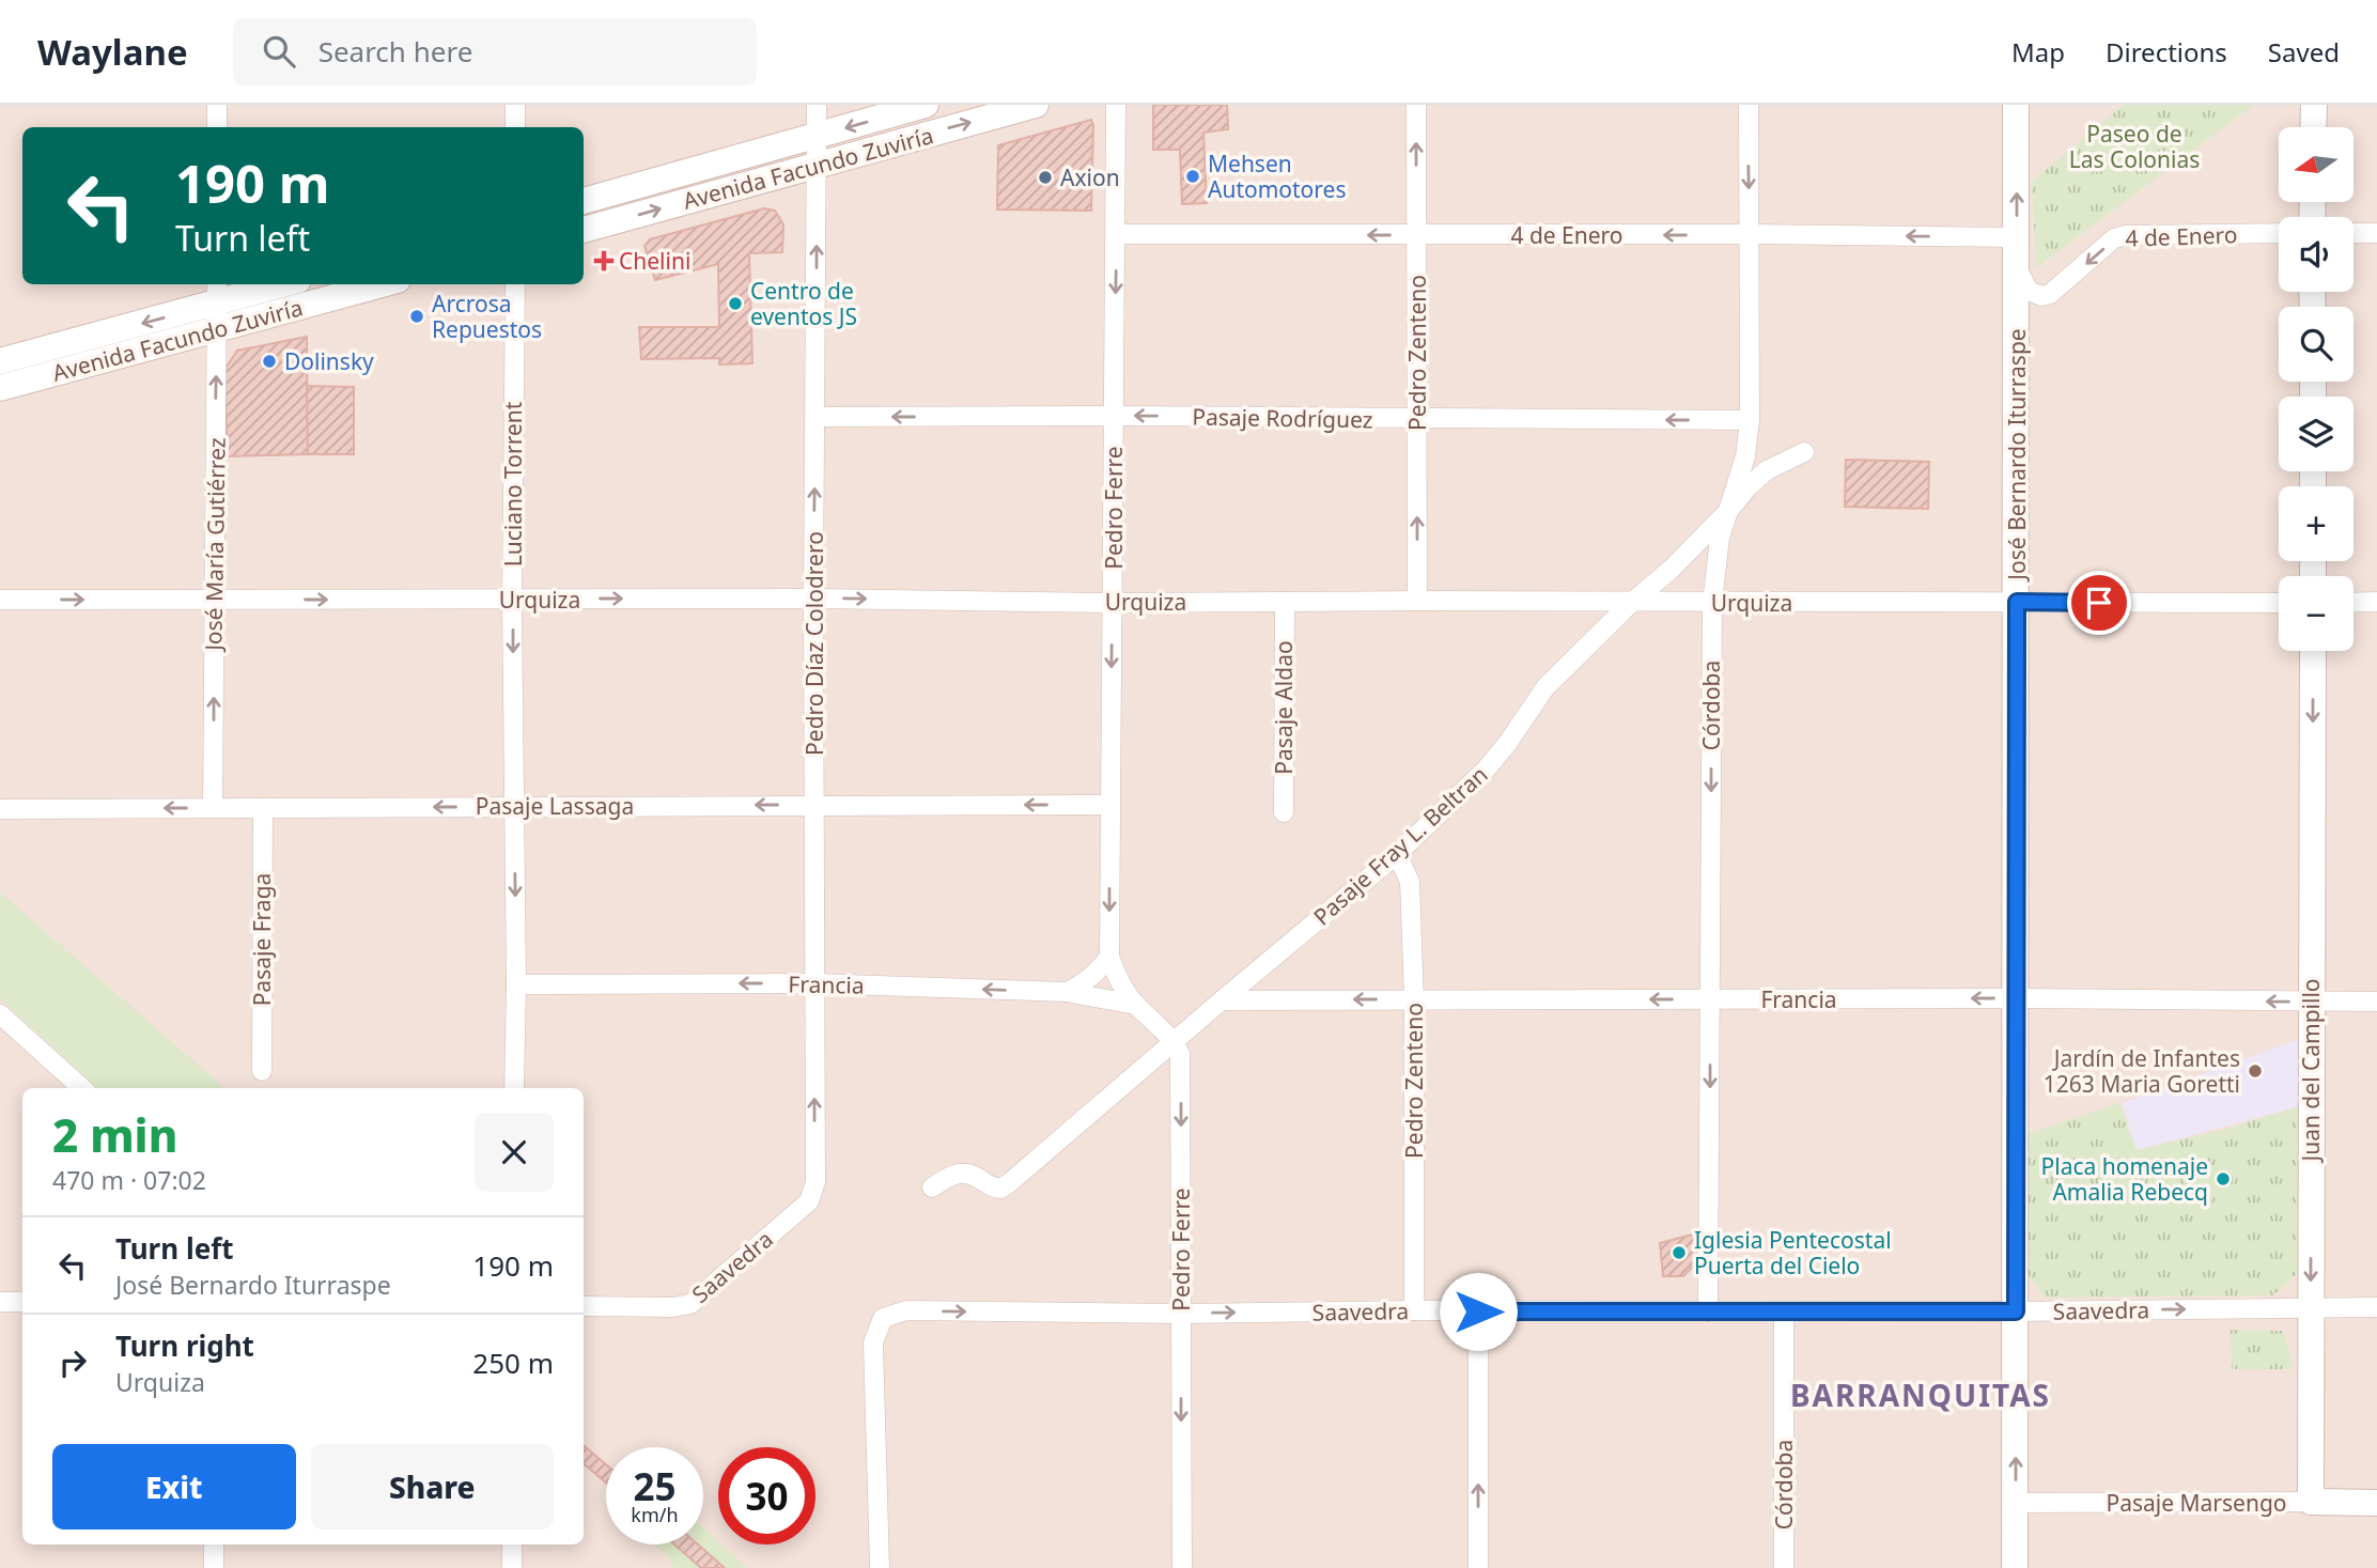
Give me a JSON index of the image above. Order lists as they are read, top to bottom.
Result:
{
  "streets": {
    "street": [
      "Avenida Facundo Zuviría",
      "4 de Enero",
      "Pedro Zenteno",
      "Pasaje Rodríguez",
      "José Bernardo Iturraspe",
      "Luciano Torrent",
      "Pedro Ferre",
      "José María Gutiérrez",
      "Urquiza",
      "Pedro Díaz Colodrero",
      "Córdoba",
      "Pasaje Aldao",
      "Pasaje Lassaga",
      "Pasaje Fray L. Beltran",
      "Pasaje Fraga",
      "Francia",
      "Juan del Campillo",
      "Saavedra",
      "Pasaje Marsengo"
    ]
  },
  "crossings": [
    ["Avenida Facundo Zuviría", "José María Gutiérrez"],
    ["Avenida Facundo Zuviría", "Pedro Díaz Colodrero"],
    ["4 de Enero", "Pedro Zenteno"],
    ["4 de Enero", "José Bernardo Iturraspe"],
    ["4 de Enero", "Pedro Ferre"],
    ["4 de Enero", "Córdoba"],
    ["Pedro Zenteno", "Pasaje Rodríguez"],
    ["Pedro Zenteno", "Urquiza"],
    ["Pedro Zenteno", "Pasaje Fray L. Beltran"],
    ["Pedro Zenteno", "Francia"],
    ["Pedro Zenteno", "Saavedra"],
    ["Pasaje Rodríguez", "Pedro Ferre"],
    ["Pasaje Rodríguez", "Pedro Díaz Colodrero"],
    ["Pasaje Rodríguez", "Córdoba"],
    ["José Bernardo Iturraspe", "Urquiza"],
    ["José Bernardo Iturraspe", "Francia"],
    ["José Bernardo Iturraspe", "Saavedra"],
    ["José Bernardo Iturraspe", "Pasaje Marsengo"],
    ["Luciano Torrent", "Urquiza"],
    ["Luciano Torrent", "Pasaje Lassaga"],
    ["Luciano Torrent", "Francia"],
    ["Pedro Ferre", "Urquiza"],
    ["Pedro Ferre", "Pasaje Lassaga"],
    ["Pedro Ferre", "Pasaje Fray L. Beltran"],
    ["Pedro Ferre", "Francia"],
    ["Pedro Ferre", "Saavedra"],
    ["José María Gutiérrez", "Urquiza"],
    ["José María Gutiérrez", "Pasaje Lassaga"],
    ["Urquiza", "Pedro Díaz Colodrero"],
    ["Urquiza", "Córdoba"],
    ["Urquiza", "Pasaje Aldao"],
    ["Urquiza", "Pasaje Fray L. Beltran"],
    ["Pedro Díaz Colodrero", "Pasaje Lassaga"],
    ["Pedro Díaz Colodrero", "Francia"],
    ["Pedro Díaz Colodrero", "Saavedra"],
    ["Córdoba", "Pasaje Fray L. Beltran"],
    ["Córdoba", "Francia"],
    ["Córdoba", "Saavedra"],
    ["Pasaje Lassaga", "Pasaje Fraga"],
    ["Pasaje Fray L. Beltran", "Francia"],
    ["Francia", "Juan del Campillo"],
    ["Juan del Campillo", "Saavedra"],
    ["Juan del Campillo", "Pasaje Marsengo"]
  ],
  "one_way": [
    "4 de Enero",
    "Pasaje Rodríguez",
    "Luciano Torrent",
    "Pedro Ferre",
    "José María Gutiérrez",
    "Urquiza",
    "Pedro Díaz Colodrero",
    "Córdoba",
    "Pasaje Lassaga",
    "Francia",
    "Juan del Campillo",
    "Saavedra"
  ],
  "districts": ["BARRANQUITAS"],
  "parks": ["Paseo de Las Colonias"],
  "places": {
    "other": [
      "Mehsen Automotores",
      "Axion",
      "Centro de eventos JS",
      "Arcrosa Repuestos",
      "Dolinsky",
      "Jardín de Infantes 1263 Maria Goretti",
      "Placa homenaje Amalia Rebecq",
      "Iglesia Pentecostal Puerta del Cielo"
    ],
    "health": ["Chelini"]
  },
  "north": "left",
  "page": {
    "header": "Waylane",
    "search": "Search here",
    "nav": ["Map", "Directions", "Saved"],
    "map_buttons": ["+", "−"],
    "turn": ["190 m", "Turn left"],
    "heading": ["2 min", "470 m · 07:02"],
    "list": [
      {
        "name": "Turn left",
        "note": "José Bernardo Iturraspe",
        "value": "190 m"
      },
      {
        "name": "Turn right",
        "note": "Urquiza",
        "value": "250 m"
      }
    ],
    "buttons": ["Exit", "Share"],
    "speed": "25 km/h",
    "limit": "30"
  }
}
